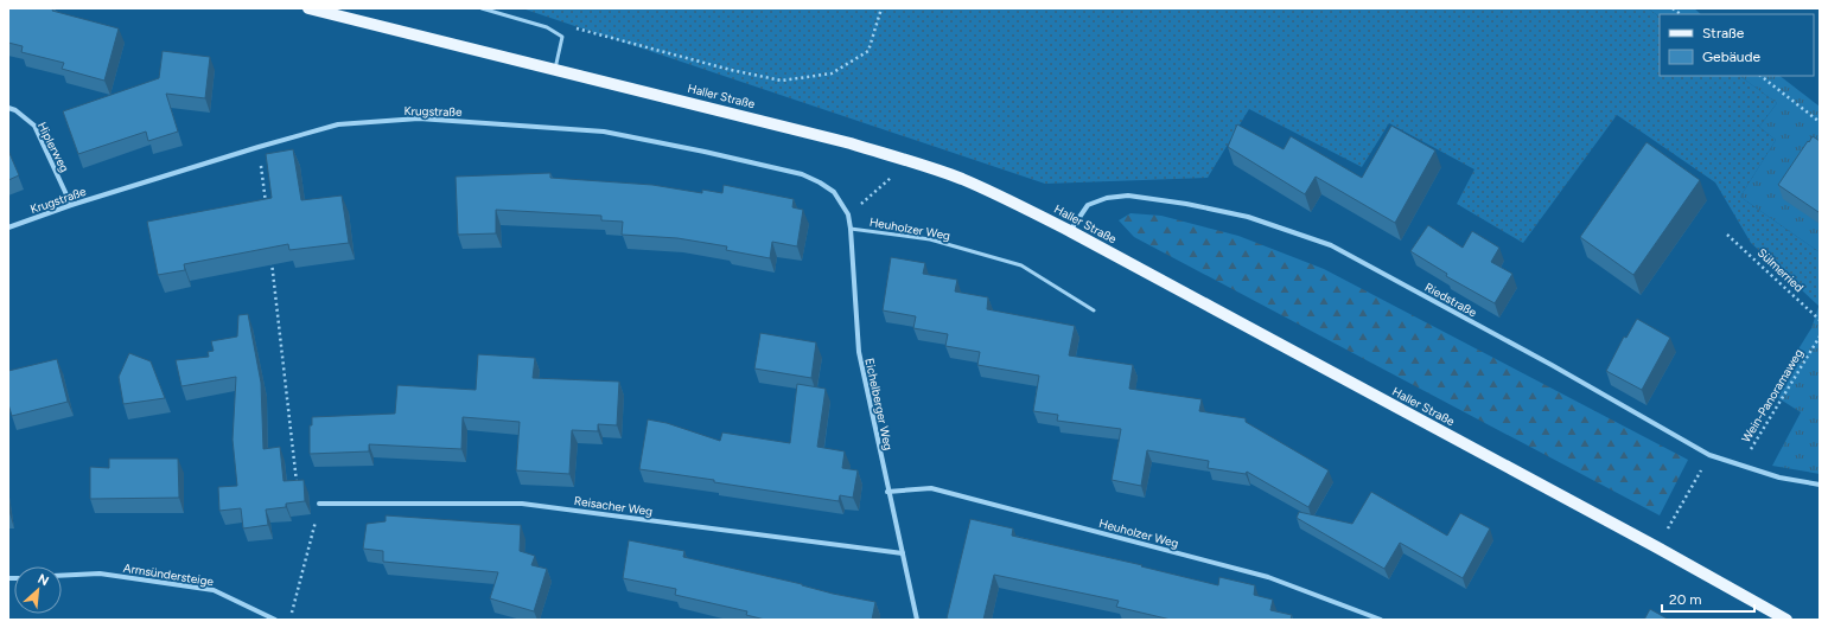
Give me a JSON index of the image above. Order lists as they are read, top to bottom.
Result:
{
  "streets": {
    "main road": ["Haller Straße"],
    "street": [
      "Krugstraße",
      "Hiplerweg",
      "Heuholzer Weg",
      "Riedstraße",
      "Eichelberger Weg",
      "Reisacher Weg",
      "Armsündersteige"
    ],
    "path": ["Sülmerried", "Wein-Panoramaweg"]
  },
  "crossings": [
    ["Haller Straße", "Riedstraße"],
    ["Krugstraße", "Hiplerweg"],
    ["Krugstraße", "Eichelberger Weg"],
    ["Heuholzer Weg", "Eichelberger Weg"],
    ["Riedstraße", "Wein-Panoramaweg"],
    ["Eichelberger Weg", "Reisacher Weg"]
  ],
  "legend": ["Straße", "Gebäude"],
  "scale_bar": "20 m",
  "north": "top right"
}
